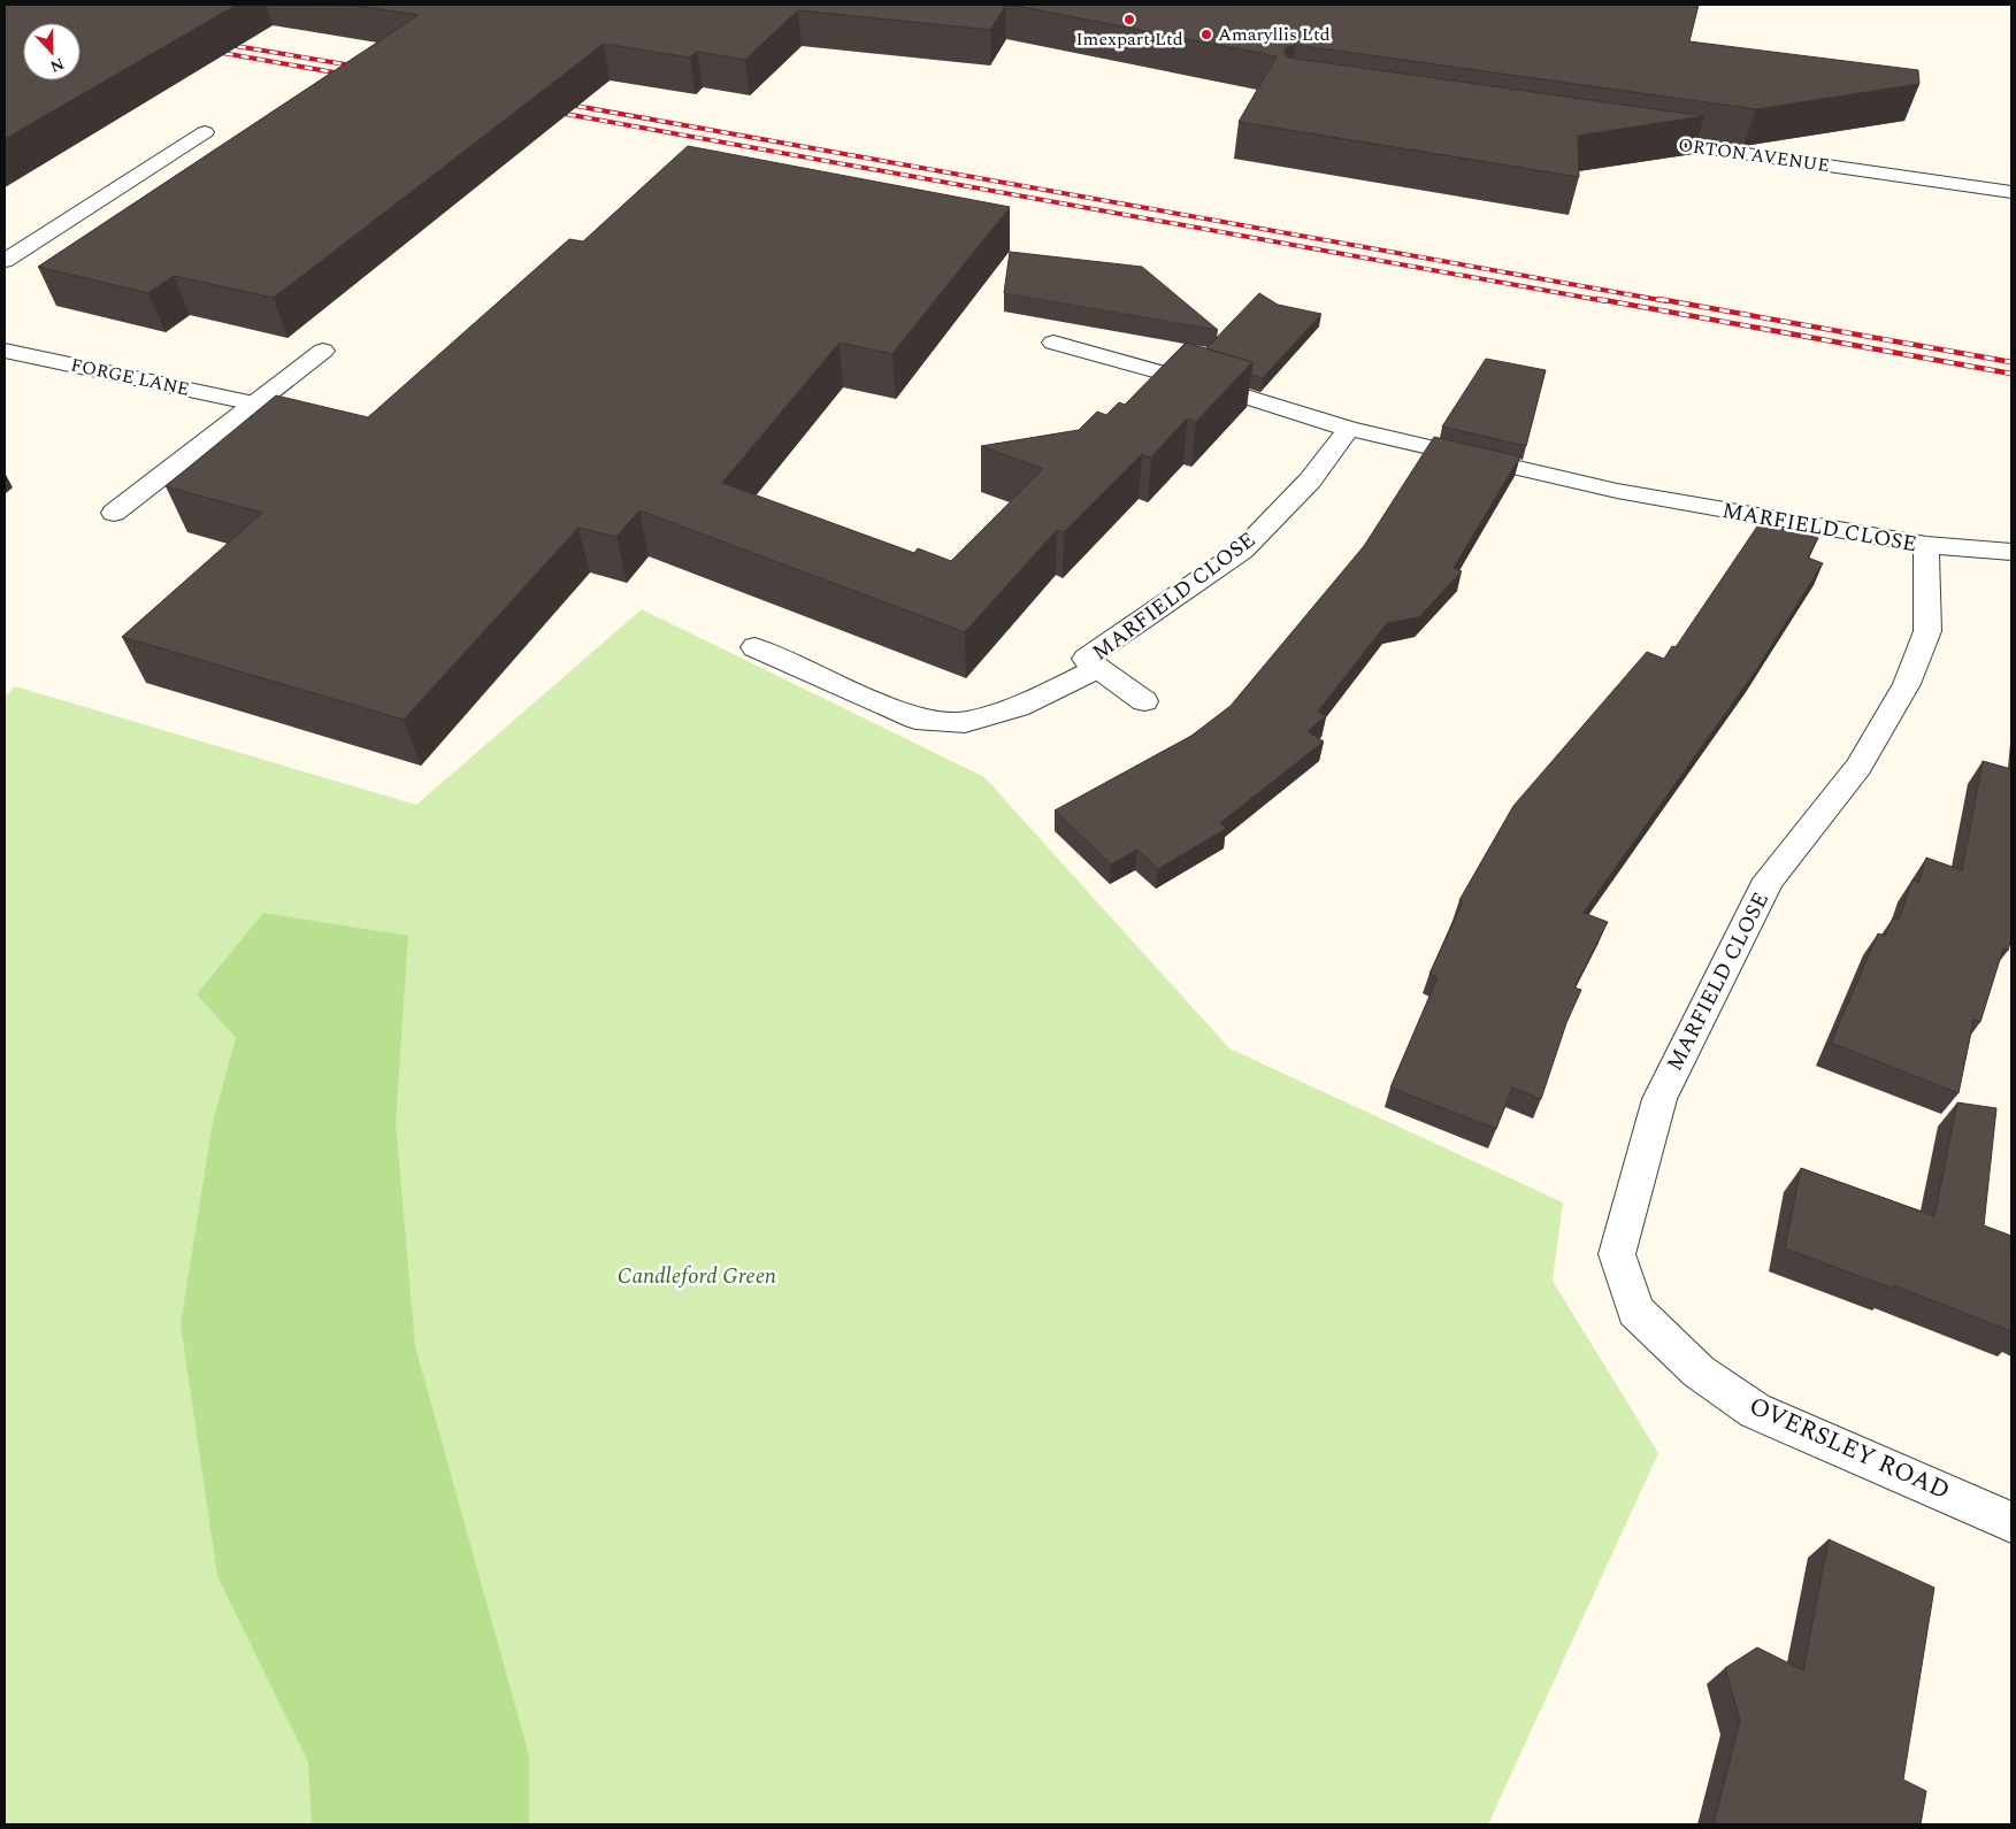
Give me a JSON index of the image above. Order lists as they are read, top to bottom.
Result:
{
  "streets": {
    "street": [
      "ORTON AVENUE",
      "FORGE LANE",
      "MARFIELD CLOSE",
      "OVERSLEY ROAD"
    ]
  },
  "crossings": [
    ["MARFIELD CLOSE", "OVERSLEY ROAD"]
  ],
  "parks": ["Candleford Green"],
  "places": ["Imexpart Ltd", "Amaryllis Ltd"],
  "north": "bottom"
}
